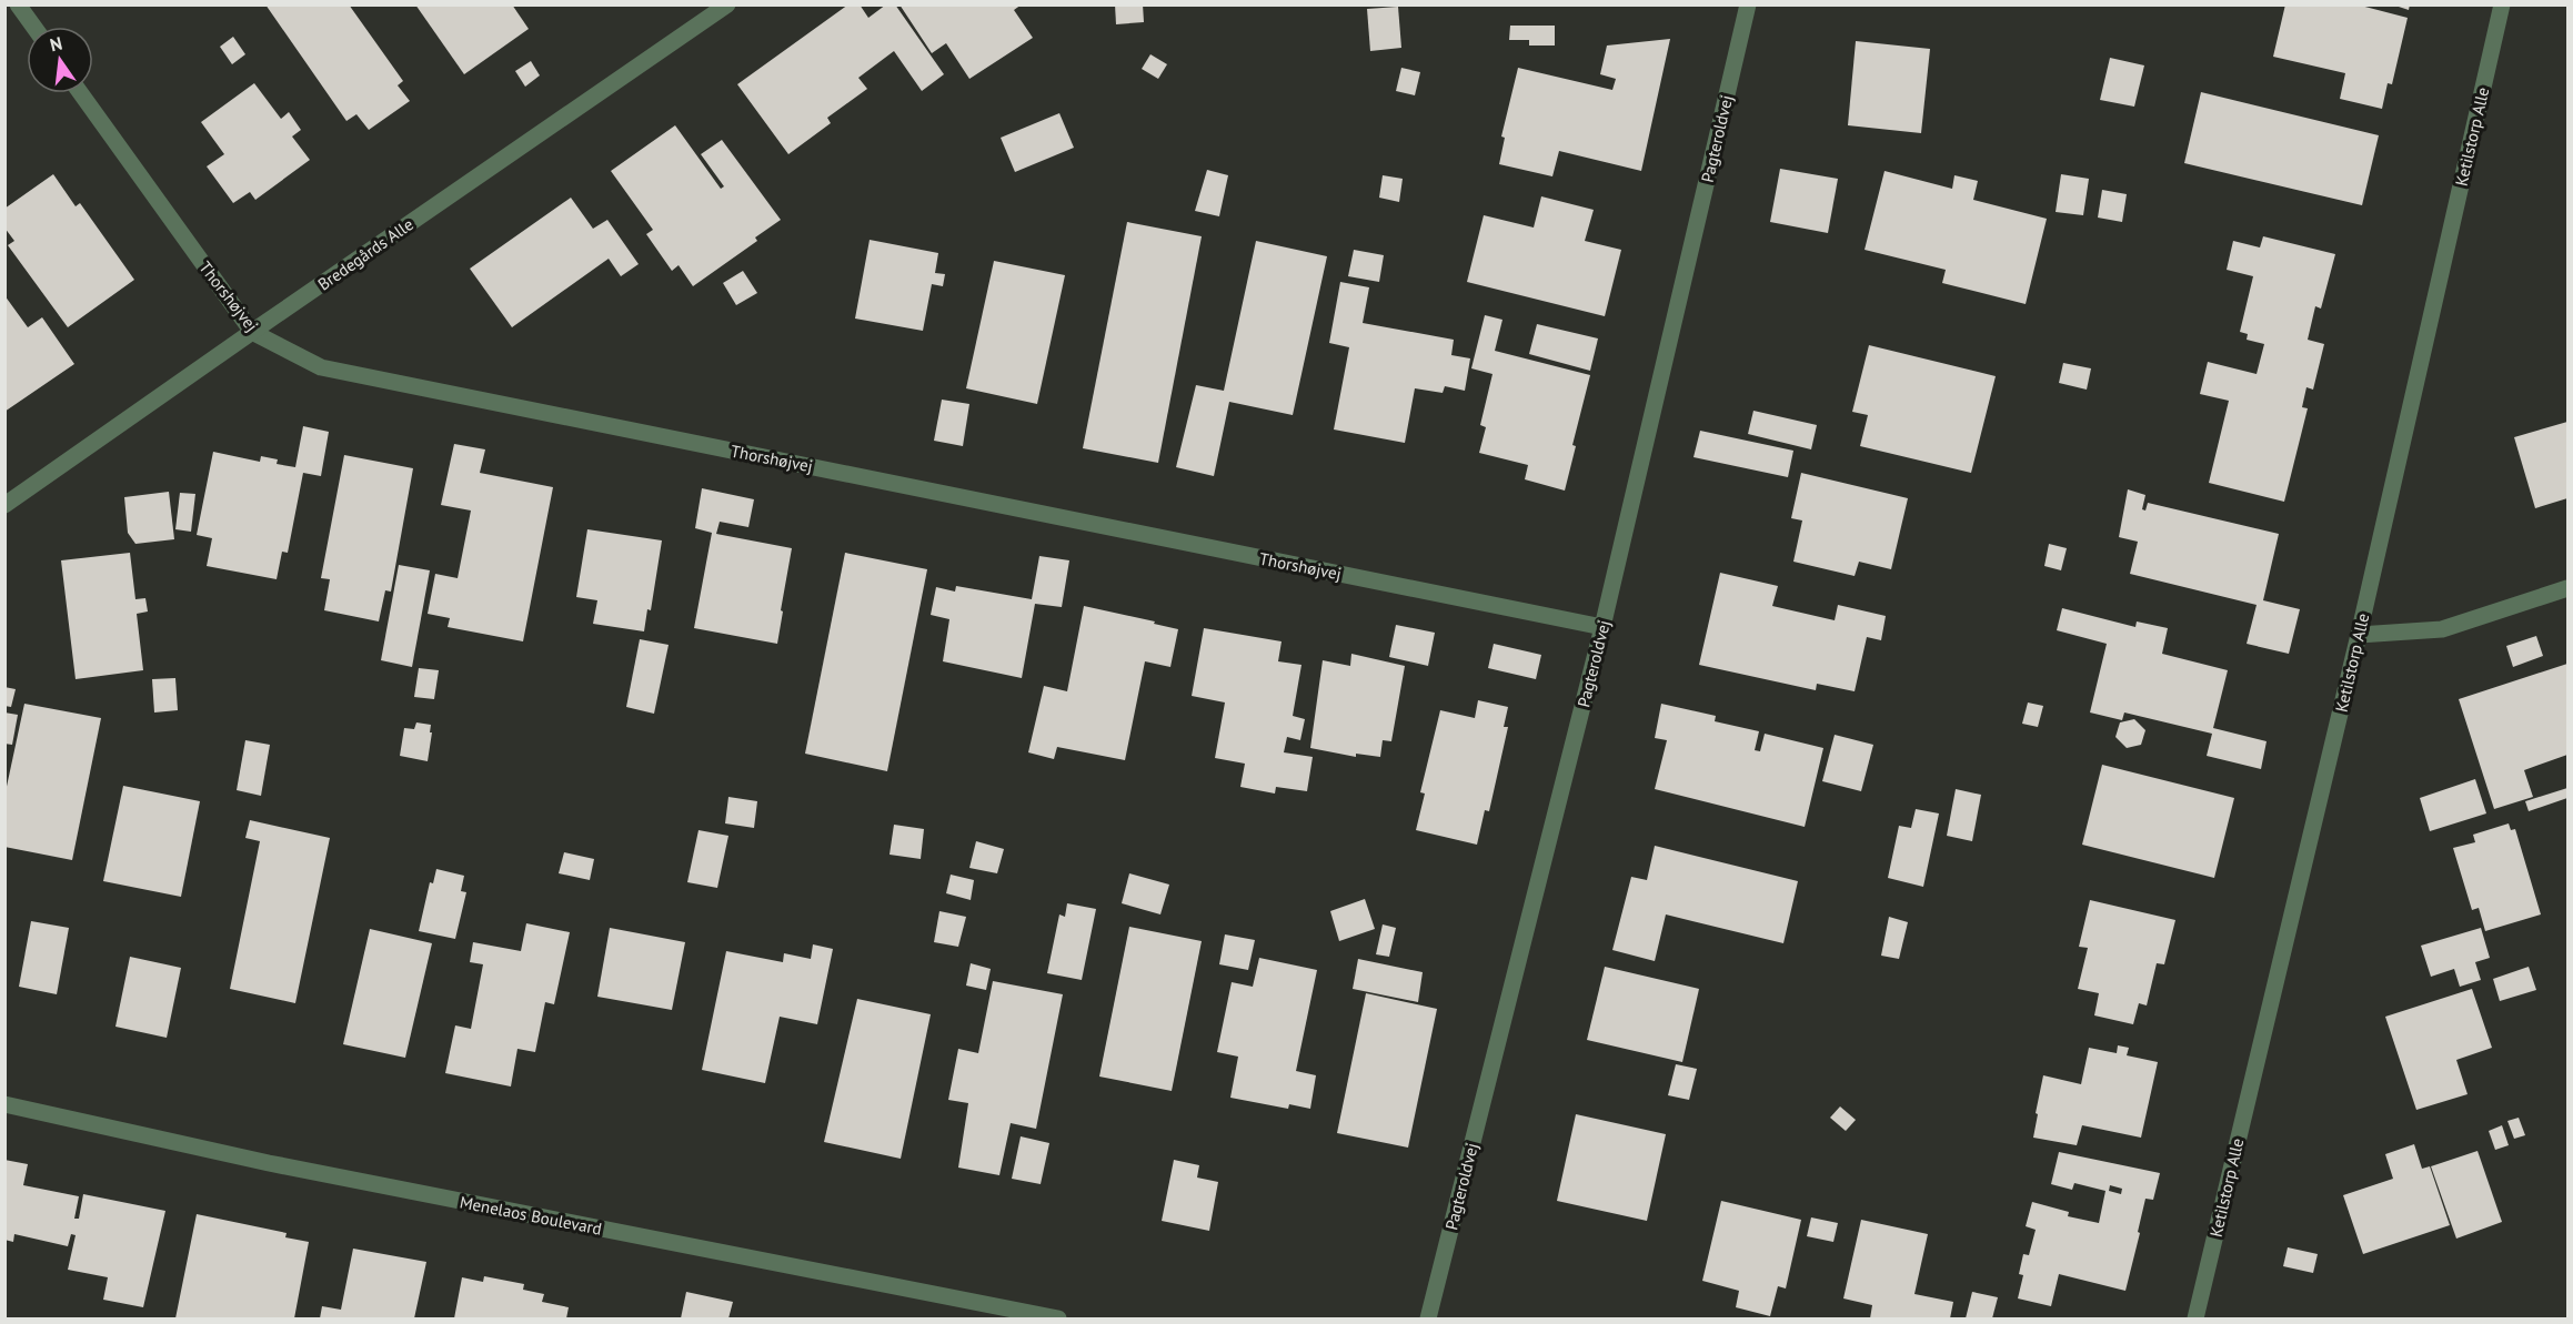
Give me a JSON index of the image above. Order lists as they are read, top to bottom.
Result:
{
  "streets": {
    "street": [
      "Ketilstorp Alle",
      "Pagteroldvej",
      "Bredegårds Alle",
      "Thorshøjvej",
      "Menelaos Boulevard"
    ]
  },
  "crossings": [
    ["Pagteroldvej", "Thorshøjvej"],
    ["Bredegårds Alle", "Thorshøjvej"]
  ],
  "north": "top"
}
